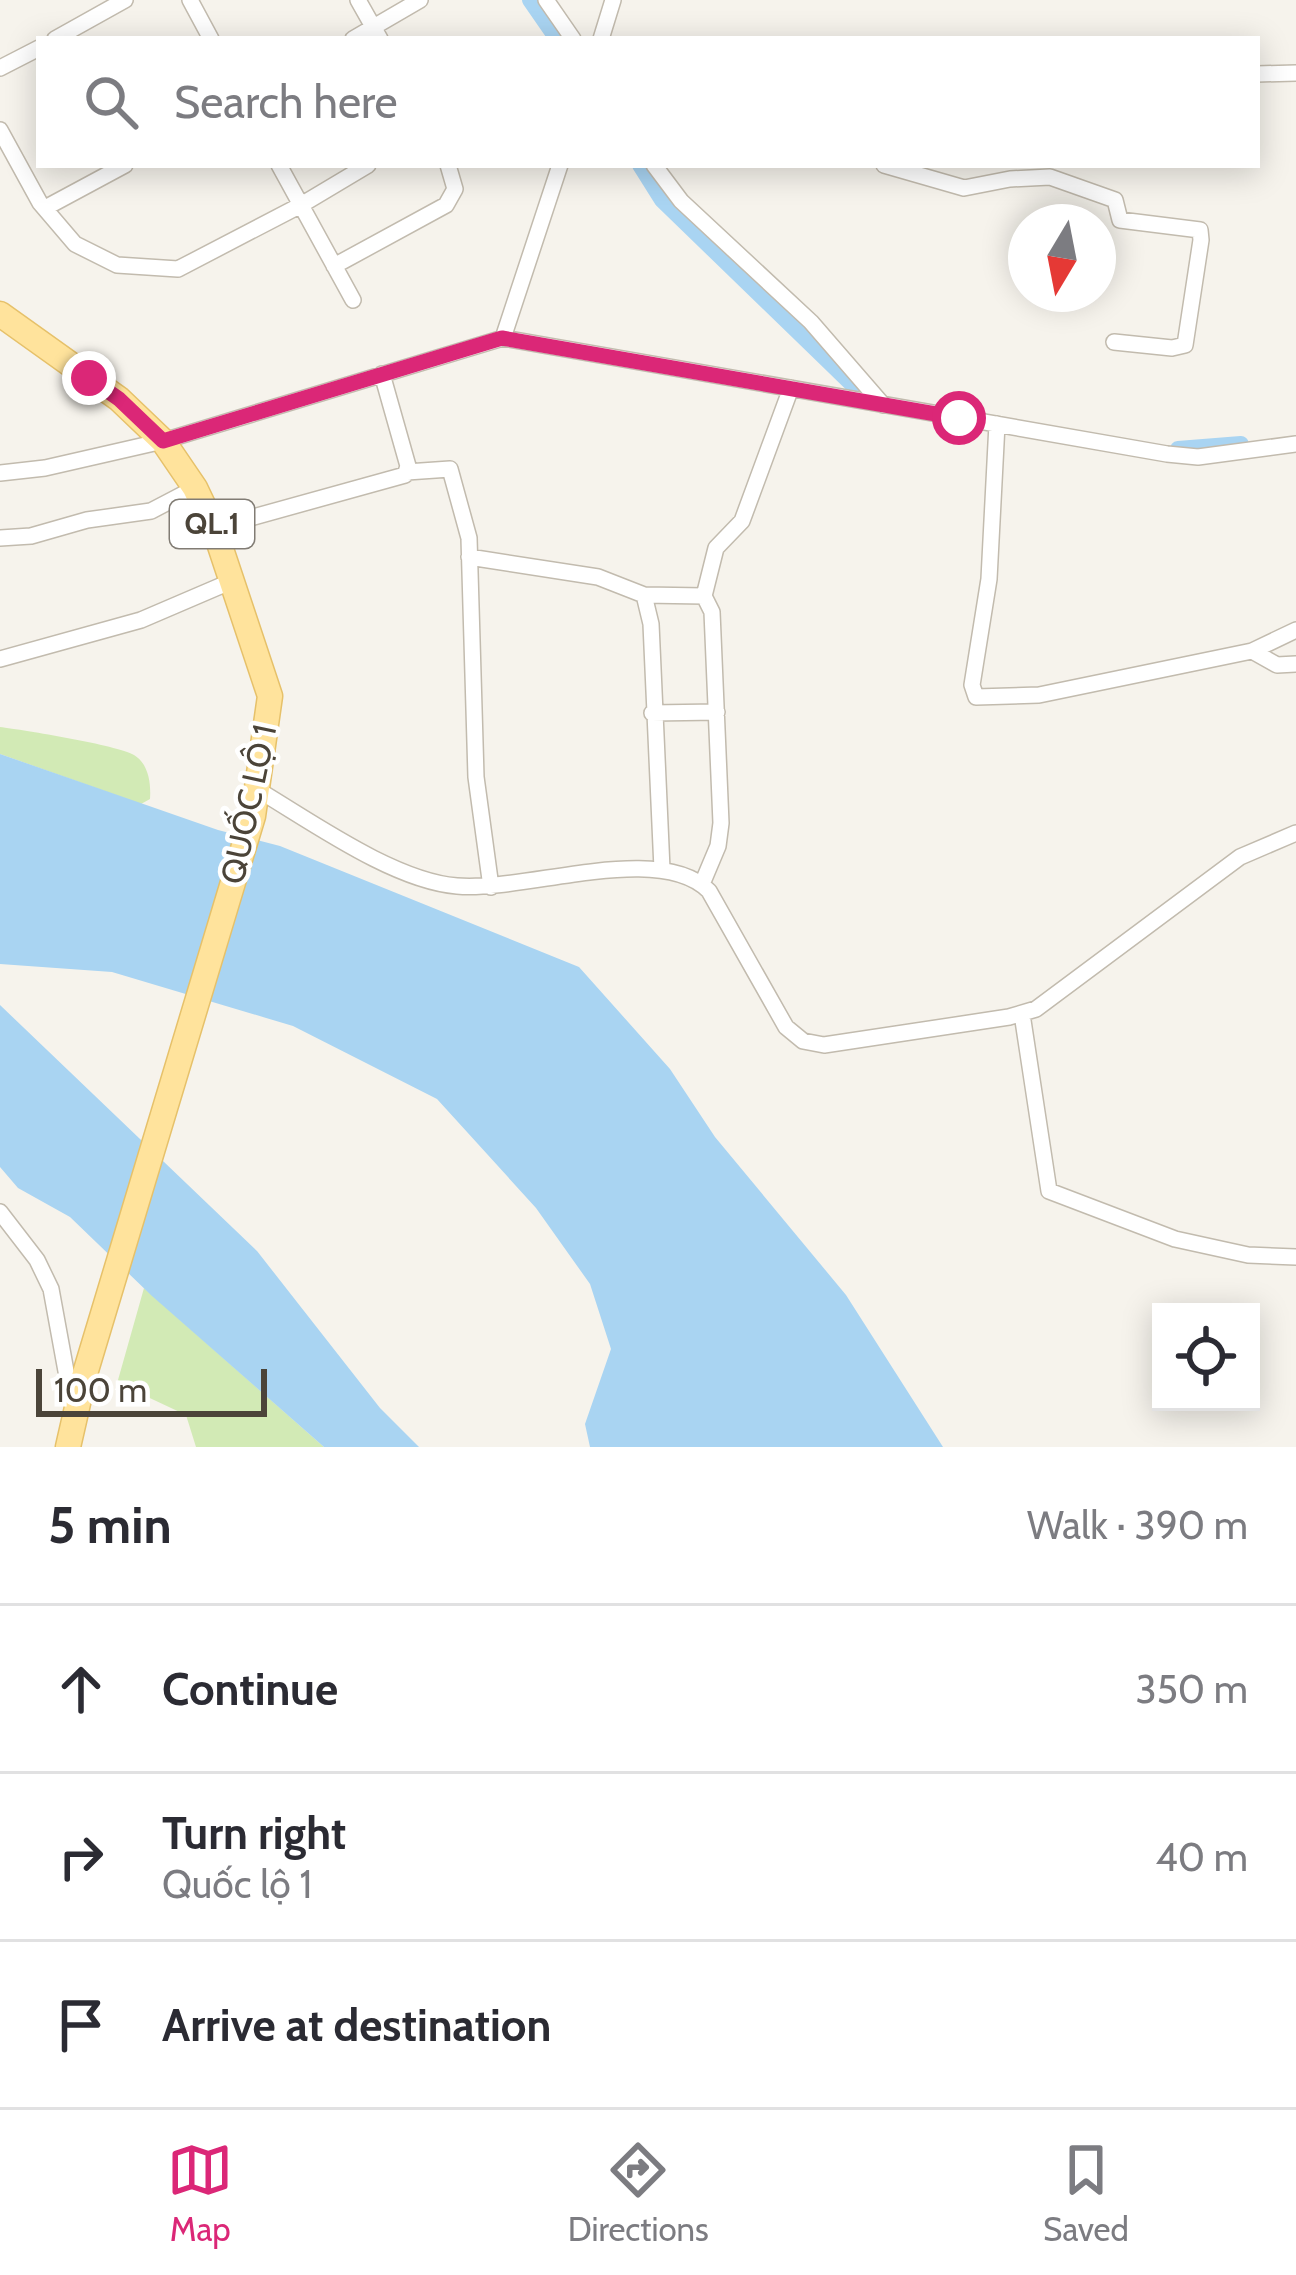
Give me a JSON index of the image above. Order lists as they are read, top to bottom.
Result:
{
  "streets": {
    "main road": ["QL.1", "QUỐC LỘ 1"]
  },
  "crossings": [
    ["QL.1", "QUỐC LỘ 1"]
  ],
  "scale_bar": "100 m",
  "north": "bottom",
  "page": {
    "search": "Search here",
    "scale": "100 m",
    "heading": ["5 min", "Walk · 390 m"],
    "list": [
      ["Continue", "350 m"],
      ["Turn right", "Quốc lộ 1", "40 m"],
      "Arrive at destination"
    ],
    "nav": ["Map", "Directions", "Saved"]
  }
}
